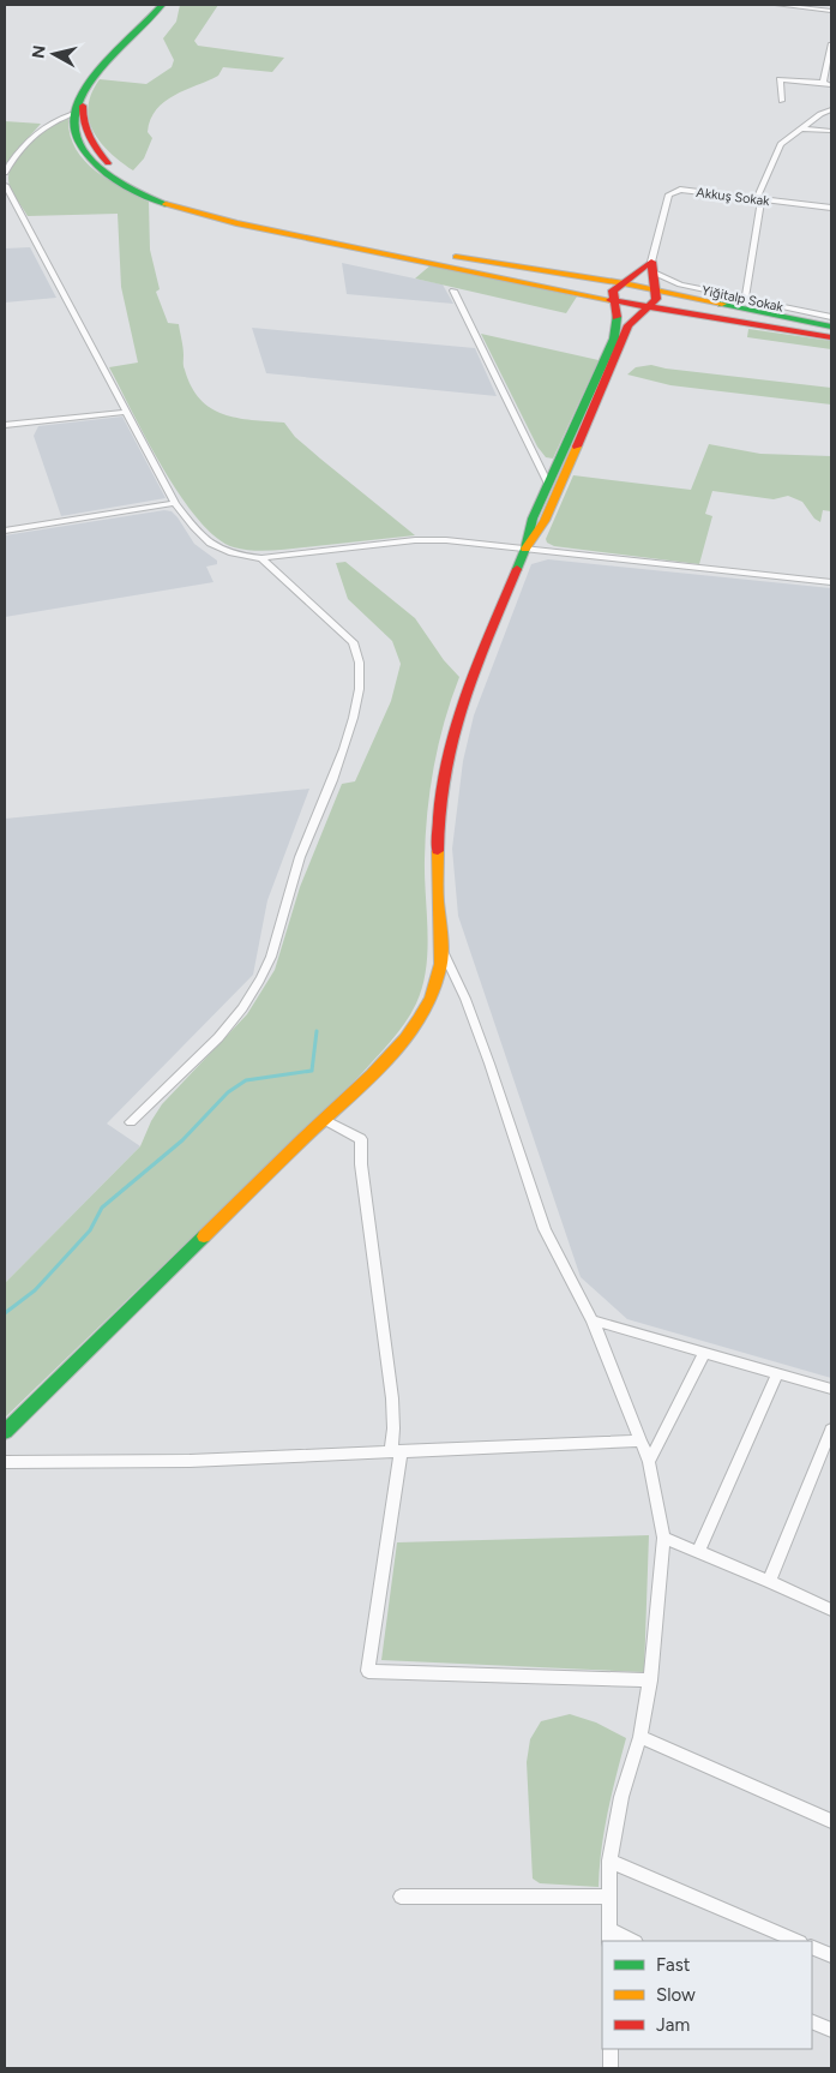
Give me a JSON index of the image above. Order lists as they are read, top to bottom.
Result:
{
  "streets": {
    "street": ["Akkuş Sokak", "Yiğitalp Sokak"]
  },
  "crossings": [
    ["Akkuş Sokak", "Yiğitalp Sokak"]
  ],
  "legend": ["Fast", "Slow", "Jam"],
  "north": "left"
}
